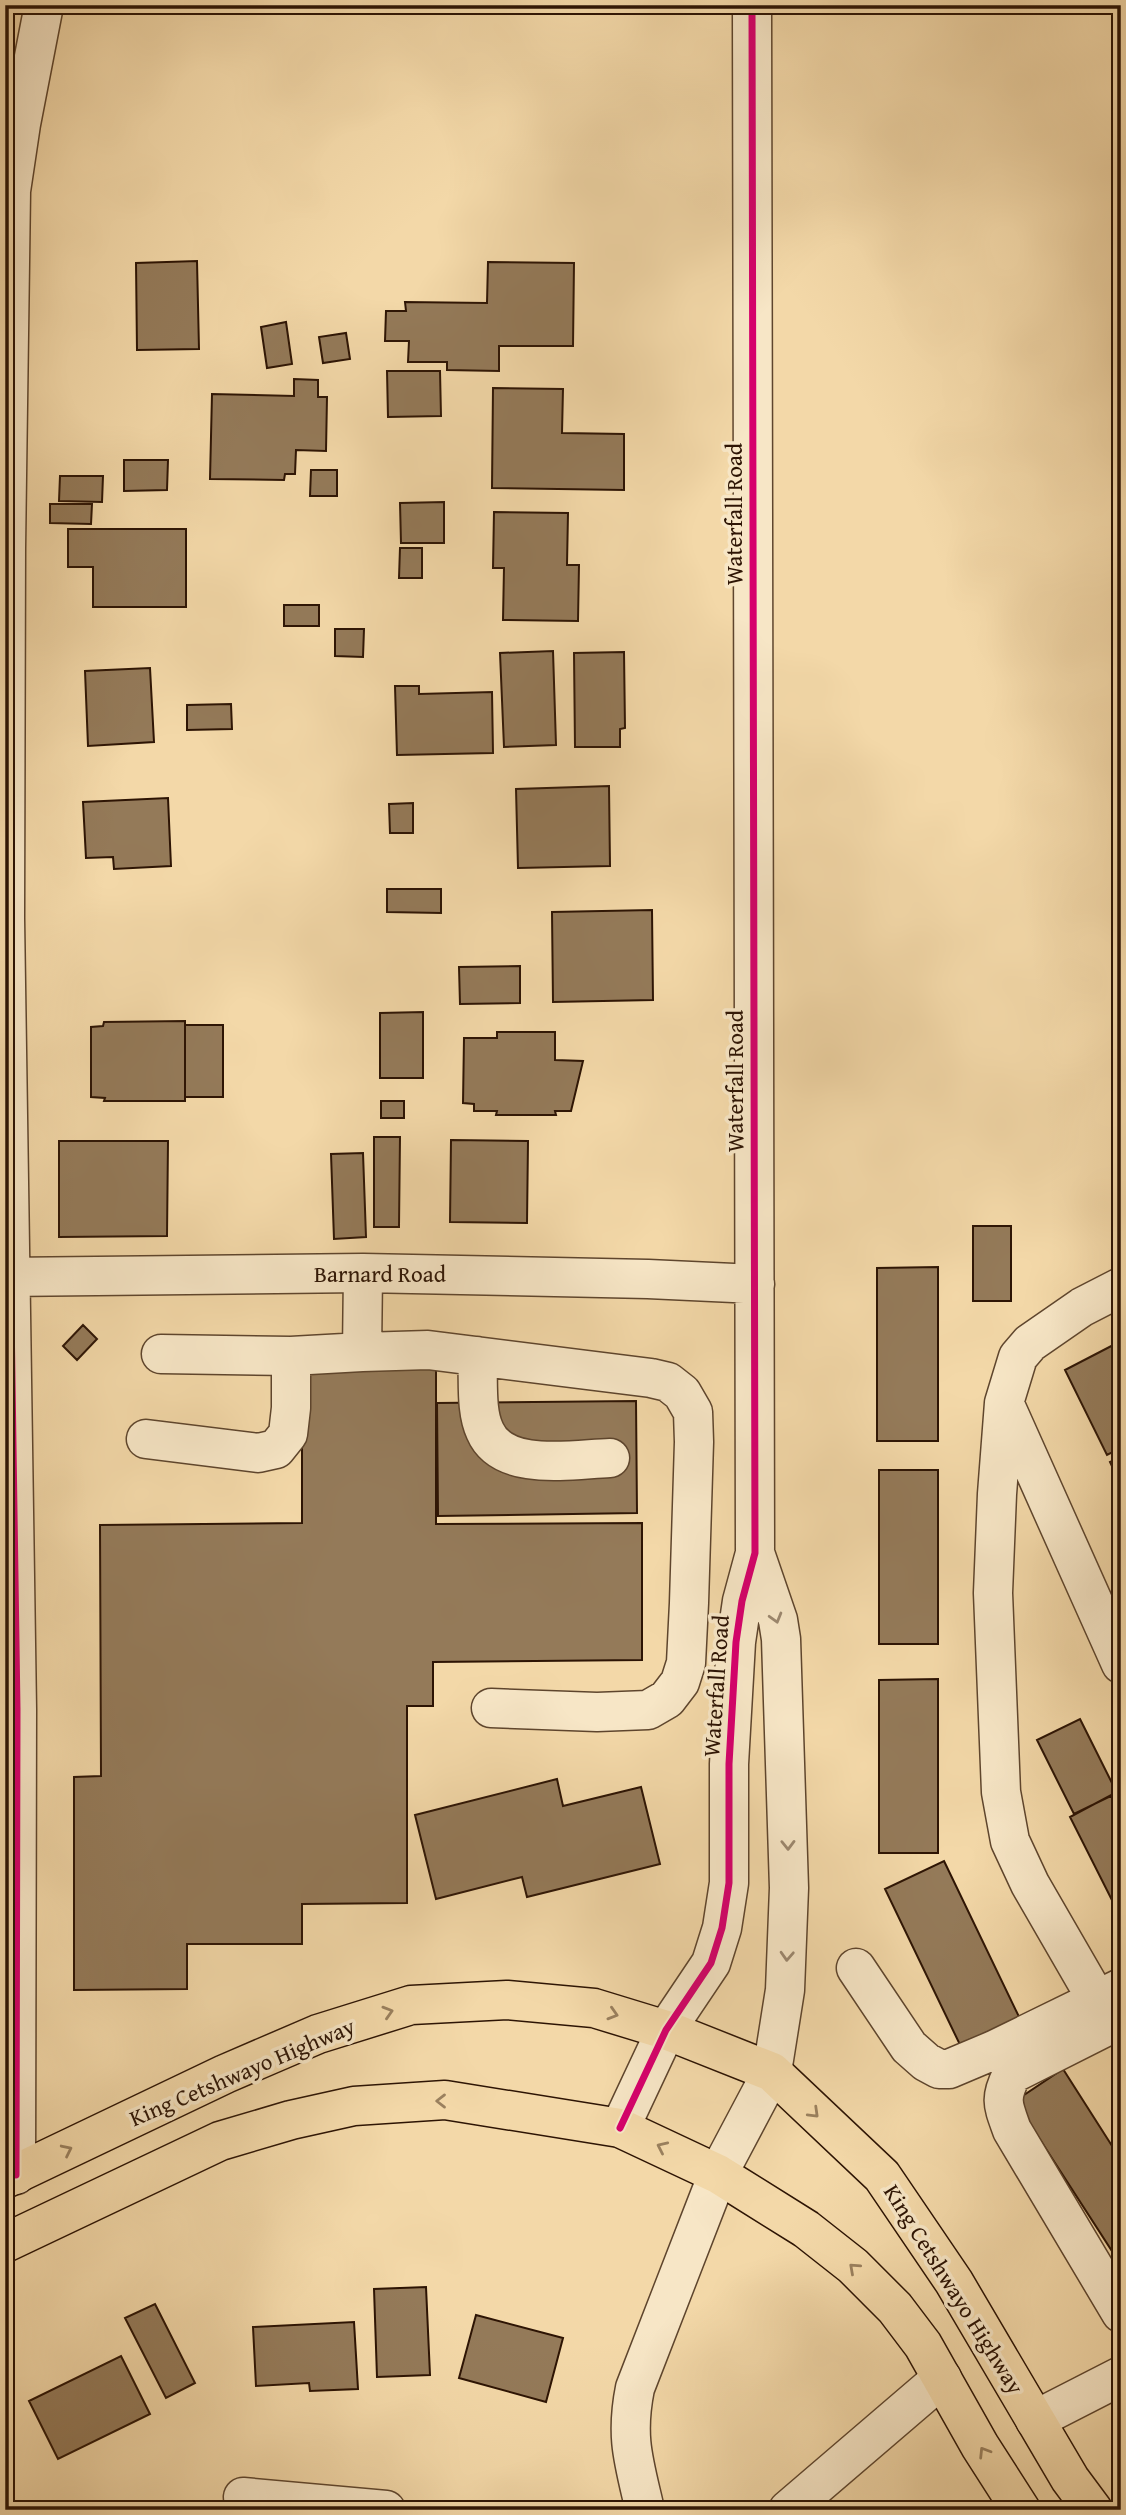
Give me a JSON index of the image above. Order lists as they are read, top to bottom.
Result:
{
  "streets": {
    "main road": ["King Cetshwayo Highway"],
    "street": ["Waterfall Road", "Barnard Road"]
  },
  "crossings": [
    ["Waterfall Road", "Barnard Road"],
    ["Waterfall Road", "King Cetshwayo Highway"]
  ],
  "one_way": ["King Cetshwayo Highway"]
}
